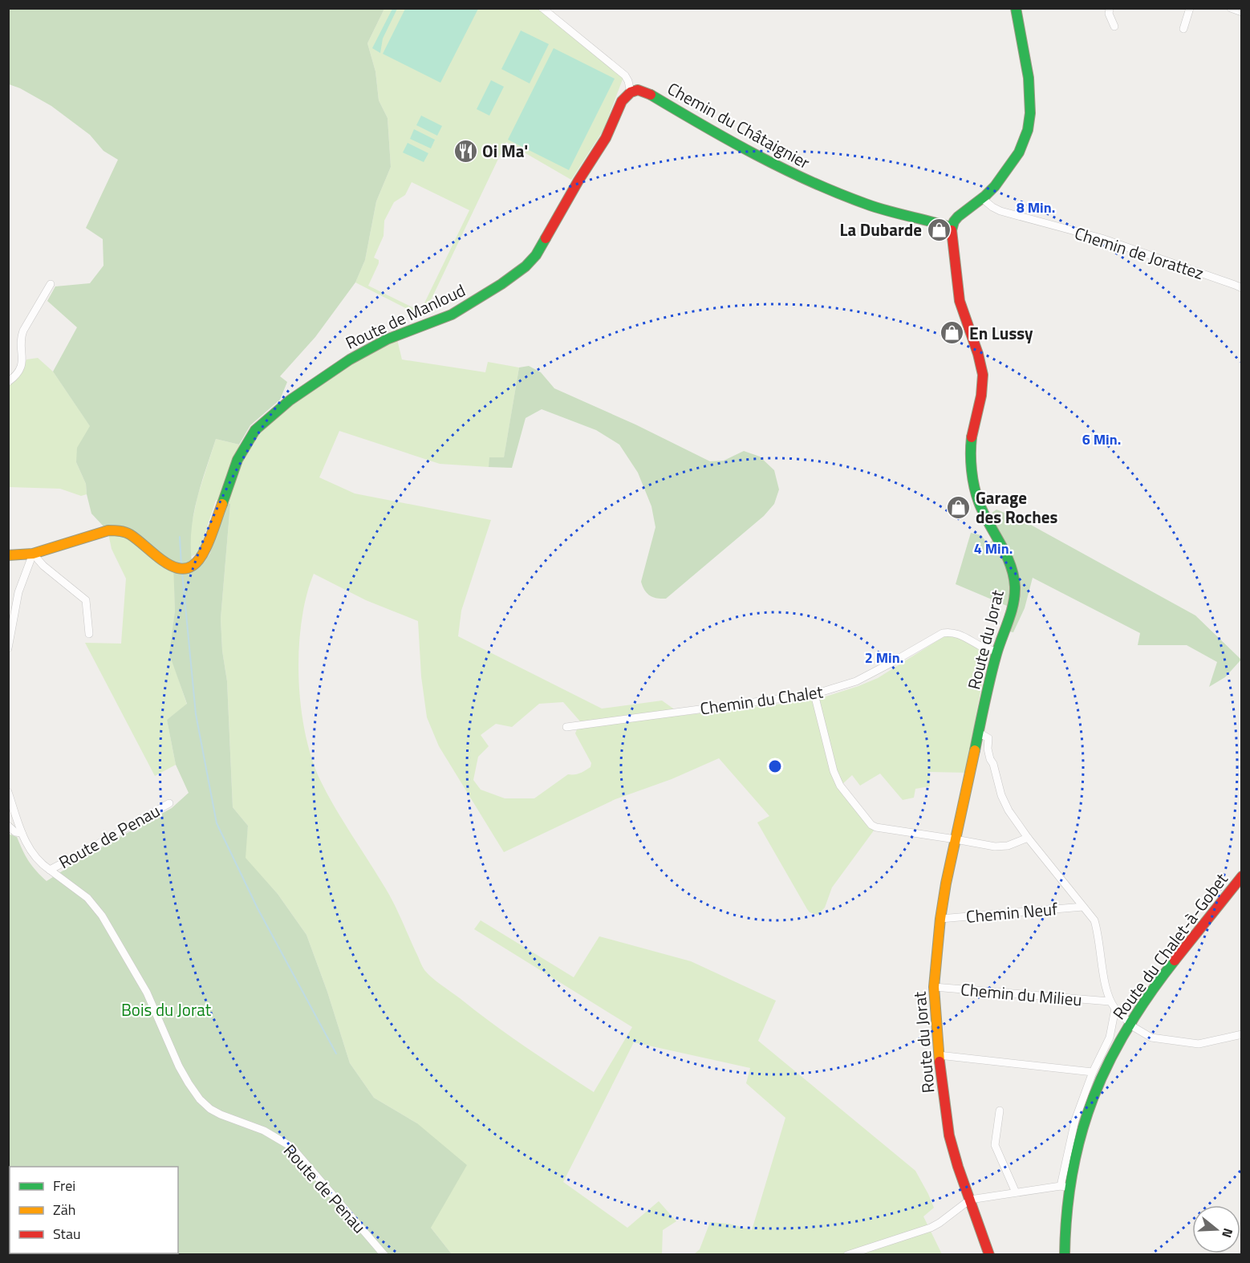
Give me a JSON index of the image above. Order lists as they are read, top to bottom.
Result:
{
  "streets": {
    "street": [
      "Chemin du Châtaignier",
      "Chemin de Jorattez",
      "Route de Manloud",
      "Route du Jorat",
      "Chemin du Chalet",
      "Route de Penau",
      "Chemin Neuf",
      "Route du Chalet-à-Gobet",
      "Chemin du Milieu"
    ]
  },
  "crossings": [
    ["Chemin du Châtaignier", "Route de Manloud"],
    ["Chemin du Châtaignier", "Route du Jorat"],
    ["Route du Jorat", "Chemin du Chalet"],
    ["Route du Jorat", "Chemin Neuf"],
    ["Route du Jorat", "Chemin du Milieu"]
  ],
  "parks": ["Bois du Jorat"],
  "places": {
    "restaurant": ["Oi Ma'"],
    "shop": ["La Dubarde", "En Lussy", "Garage des Roches"]
  },
  "legend": ["Frei", "Zäh", "Stau"],
  "north": "right",
  "rings": [
    "8 Min.",
    "6 Min.",
    "4 Min.",
    "2 Min."
  ]
}
